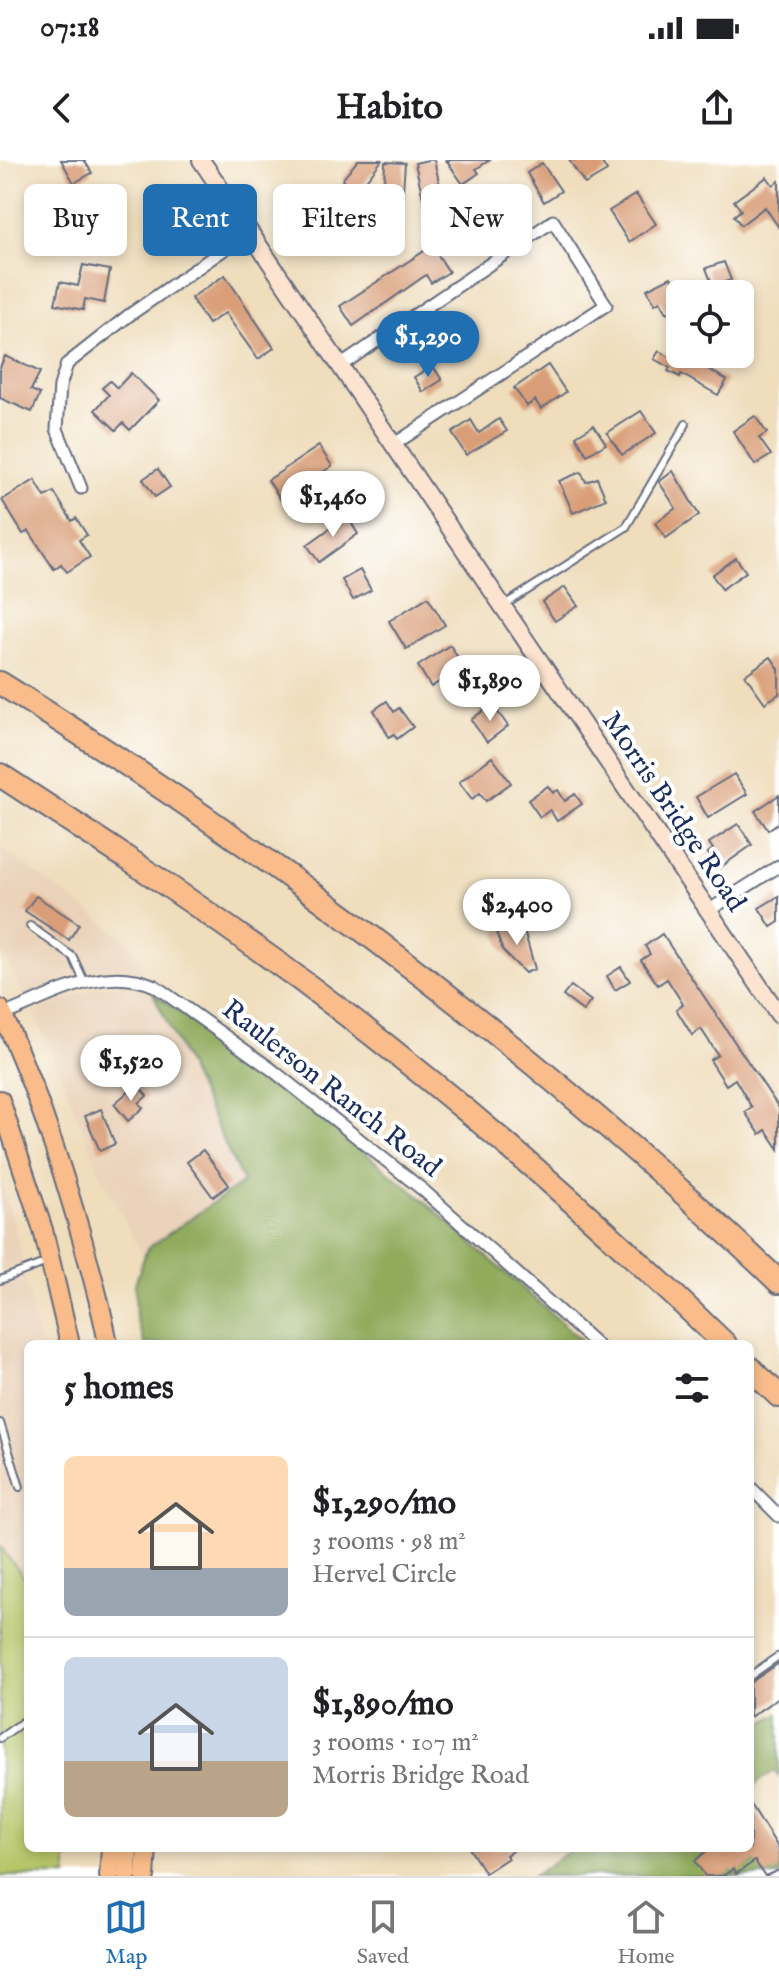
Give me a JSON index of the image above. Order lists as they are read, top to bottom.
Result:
{
  "streets": {
    "street": ["Morris Bridge Road", "Raulerson Ranch Road"]
  },
  "page": {
    "status": "07:18",
    "header": "Habito",
    "chip": [
      "Buy",
      "Rent",
      "Filters",
      "New"
    ],
    "price": [
      "$1,290",
      "$1,460",
      "$1,890",
      "$2,400",
      "$1,520"
    ],
    "heading": "5 homes",
    "list": [
      {
        "name": "$1,290/mo",
        "note": "3 rooms · 98 m² · Hervel Circle"
      },
      {
        "name": "$1,890/mo",
        "note": "3 rooms · 107 m² · Morris Bridge Road"
      }
    ],
    "tabs": ["Map", "Saved", "Home"]
  }
}
